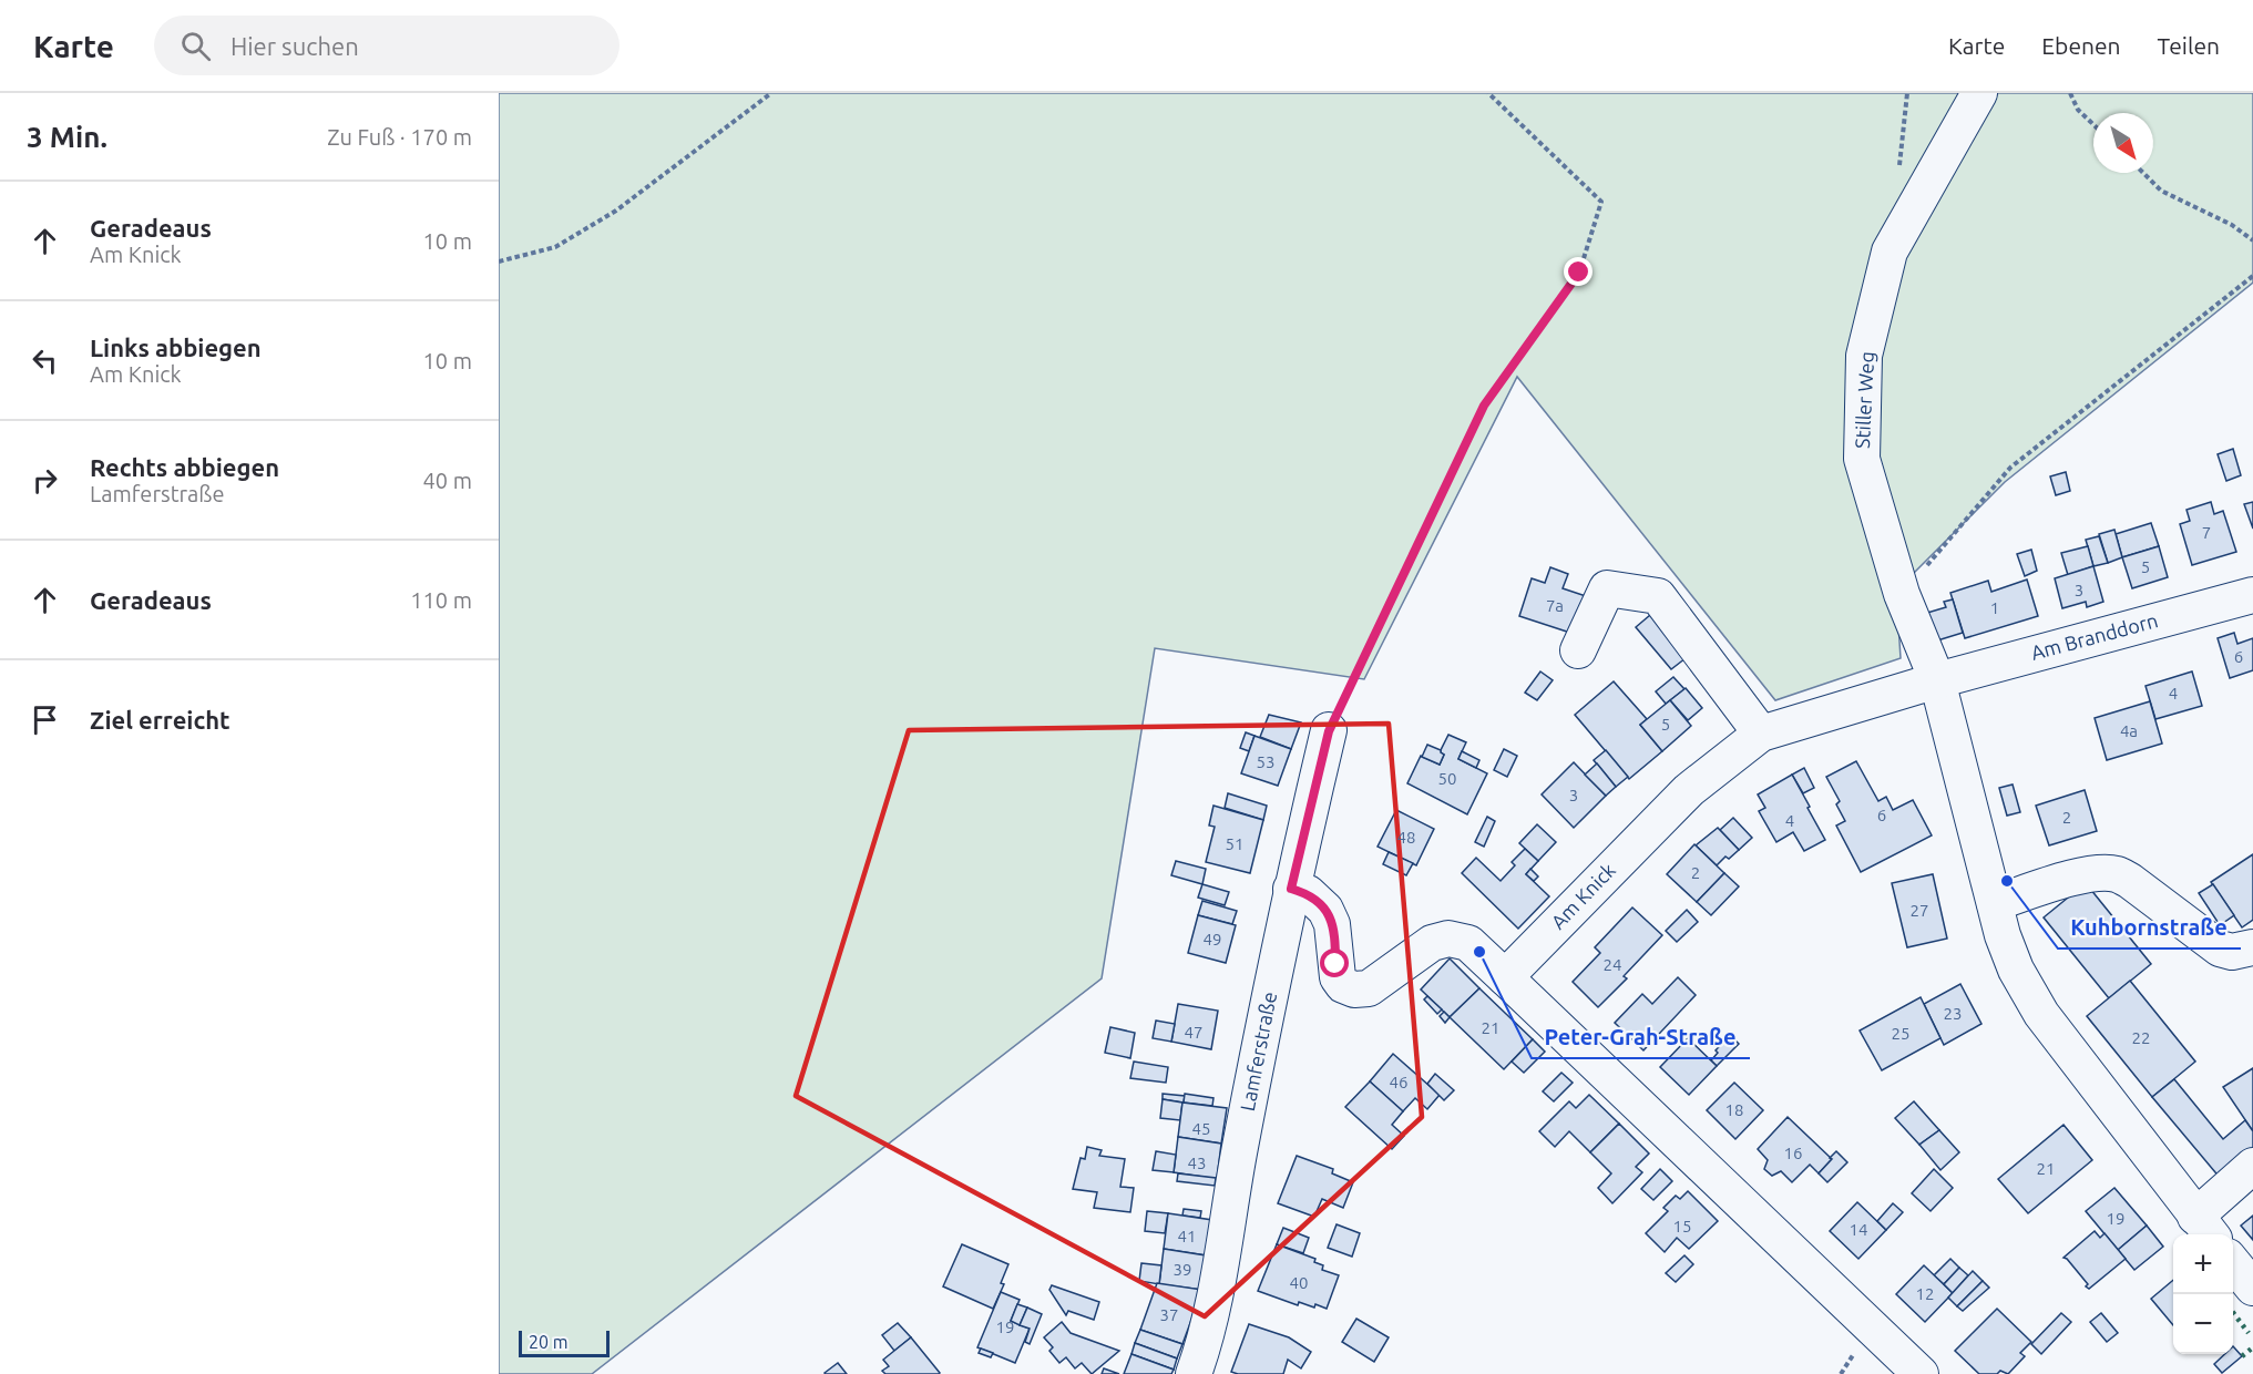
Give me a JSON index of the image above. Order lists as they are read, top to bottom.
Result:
{
  "streets": {
    "street": [
      "Stiller Weg",
      "Am Branddorn",
      "Am Knick",
      "Lamferstraße"
    ]
  },
  "crossings": [
    ["Stiller Weg", "Am Branddorn"],
    ["Stiller Weg", "Am Knick"],
    ["Am Branddorn", "Am Knick"]
  ],
  "places": ["Kuhbornstraße", "Peter-Grah-Straße"],
  "house_numbers": [
    "7",
    "5",
    "3",
    "7a",
    "1",
    "6",
    "4",
    "5",
    "4a",
    "53",
    "50",
    "3",
    "6",
    "2",
    "4",
    "48",
    "51",
    "2",
    "27",
    "49",
    "24",
    "23",
    "21",
    "47",
    "25",
    "22",
    "46",
    "18",
    "45",
    "16",
    "43",
    "21",
    "19",
    "15",
    "14",
    "41",
    "39",
    "40",
    "12",
    "37",
    "19"
  ],
  "scale_bar": "20 m",
  "north": "bottom right",
  "page": {
    "header": "Karte",
    "search": "Hier suchen",
    "nav": ["Karte", "Ebenen", "Teilen"],
    "heading": ["3 Min.", "Zu Fuß · 170 m"],
    "list": [
      ["Geradeaus", "Am Knick", "10 m"],
      ["Links abbiegen", "Am Knick", "10 m"],
      ["Rechts abbiegen", "Lamferstraße", "40 m"],
      ["Geradeaus", "110 m"],
      "Ziel erreicht"
    ],
    "map_buttons": ["+", "−"],
    "scale": "20 m"
  }
}
